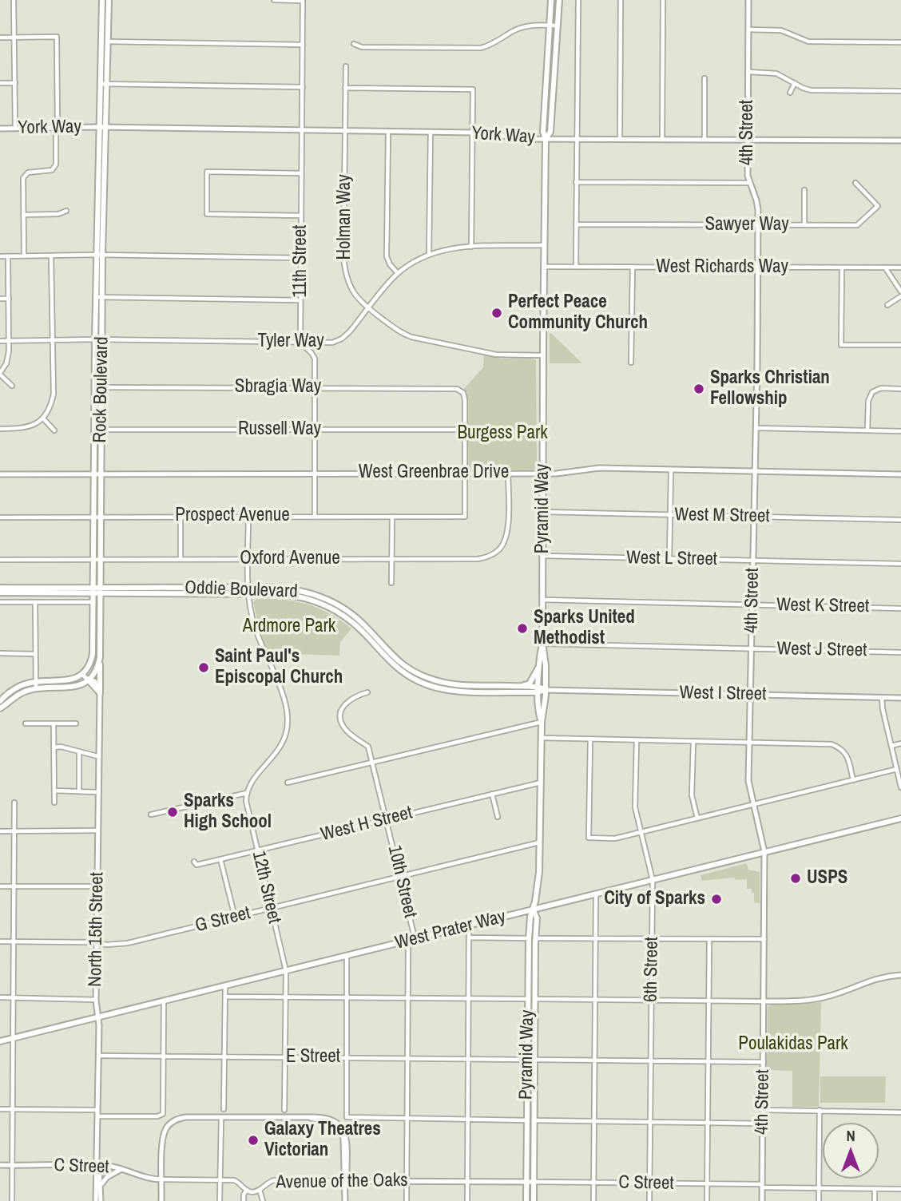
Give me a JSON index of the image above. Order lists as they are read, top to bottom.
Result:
{
  "streets": {
    "main road": [
      "Rock Boulevard",
      "Pyramid Way",
      "Oddie Boulevard",
      "West Prater Way"
    ],
    "street": [
      "York Way",
      "4th Street",
      "Holman Way",
      "Sawyer Way",
      "11th Street",
      "West Richards Way",
      "Tyler Way",
      "Sbragia Way",
      "Russell Way",
      "West Greenbrae Drive",
      "Prospect Avenue",
      "West M Street",
      "Oxford Avenue",
      "West L Street",
      "West K Street",
      "West J Street",
      "West I Street",
      "West H Street",
      "10th Street",
      "12th Street",
      "G Street",
      "North 15th Street",
      "6th Street",
      "E Street",
      "C Street",
      "Avenue of the Oaks"
    ]
  },
  "crossings": [
    ["York Way", "4th Street"],
    ["York Way", "Holman Way"],
    ["York Way", "11th Street"],
    ["York Way", "Rock Boulevard"],
    ["York Way", "Pyramid Way"],
    ["4th Street", "Sawyer Way"],
    ["4th Street", "West Richards Way"],
    ["4th Street", "West Greenbrae Drive"],
    ["4th Street", "West M Street"],
    ["4th Street", "West L Street"],
    ["4th Street", "West K Street"],
    ["4th Street", "West J Street"],
    ["4th Street", "West I Street"],
    ["4th Street", "West Prater Way"],
    ["4th Street", "C Street"],
    ["Holman Way", "Tyler Way"],
    ["Holman Way", "Pyramid Way"],
    ["11th Street", "Tyler Way"],
    ["West Richards Way", "Pyramid Way"],
    ["Tyler Way", "Rock Boulevard"],
    ["Tyler Way", "Pyramid Way"],
    ["Sbragia Way", "Rock Boulevard"],
    ["Sbragia Way", "Russell Way"],
    ["Rock Boulevard", "Russell Way"],
    ["Rock Boulevard", "West Greenbrae Drive"],
    ["Rock Boulevard", "Prospect Avenue"],
    ["Rock Boulevard", "Oxford Avenue"],
    ["Rock Boulevard", "Oddie Boulevard"],
    ["West Greenbrae Drive", "Pyramid Way"],
    ["West Greenbrae Drive", "Prospect Avenue"],
    ["West Greenbrae Drive", "Oxford Avenue"],
    ["Pyramid Way", "West M Street"],
    ["Pyramid Way", "West L Street"],
    ["Pyramid Way", "Oddie Boulevard"],
    ["Pyramid Way", "West K Street"],
    ["Pyramid Way", "West J Street"],
    ["Pyramid Way", "West I Street"],
    ["Pyramid Way", "West H Street"],
    ["Pyramid Way", "G Street"],
    ["Pyramid Way", "West Prater Way"],
    ["Pyramid Way", "E Street"],
    ["Pyramid Way", "C Street"],
    ["Pyramid Way", "Avenue of the Oaks"],
    ["Oddie Boulevard", "West I Street"],
    ["West H Street", "10th Street"],
    ["West H Street", "12th Street"],
    ["10th Street", "G Street"],
    ["10th Street", "West Prater Way"],
    ["10th Street", "E Street"],
    ["10th Street", "Avenue of the Oaks"],
    ["12th Street", "G Street"],
    ["12th Street", "West Prater Way"],
    ["12th Street", "E Street"],
    ["G Street", "North 15th Street"],
    ["North 15th Street", "West Prater Way"],
    ["North 15th Street", "E Street"],
    ["North 15th Street", "C Street"],
    ["West Prater Way", "6th Street"],
    ["6th Street", "C Street"],
    ["C Street", "Avenue of the Oaks"]
  ],
  "parks": ["Burgess Park", "Ardmore Park", "Poulakidas Park"],
  "places": [
    "Perfect Peace Community Church",
    "Sparks Christian Fellowship",
    "Sparks United Methodist",
    "Saint Paul's Episcopal Church",
    "Sparks High School",
    "USPS",
    "City of Sparks",
    "Galaxy Theatres Victorian"
  ],
  "north": "top"
}
